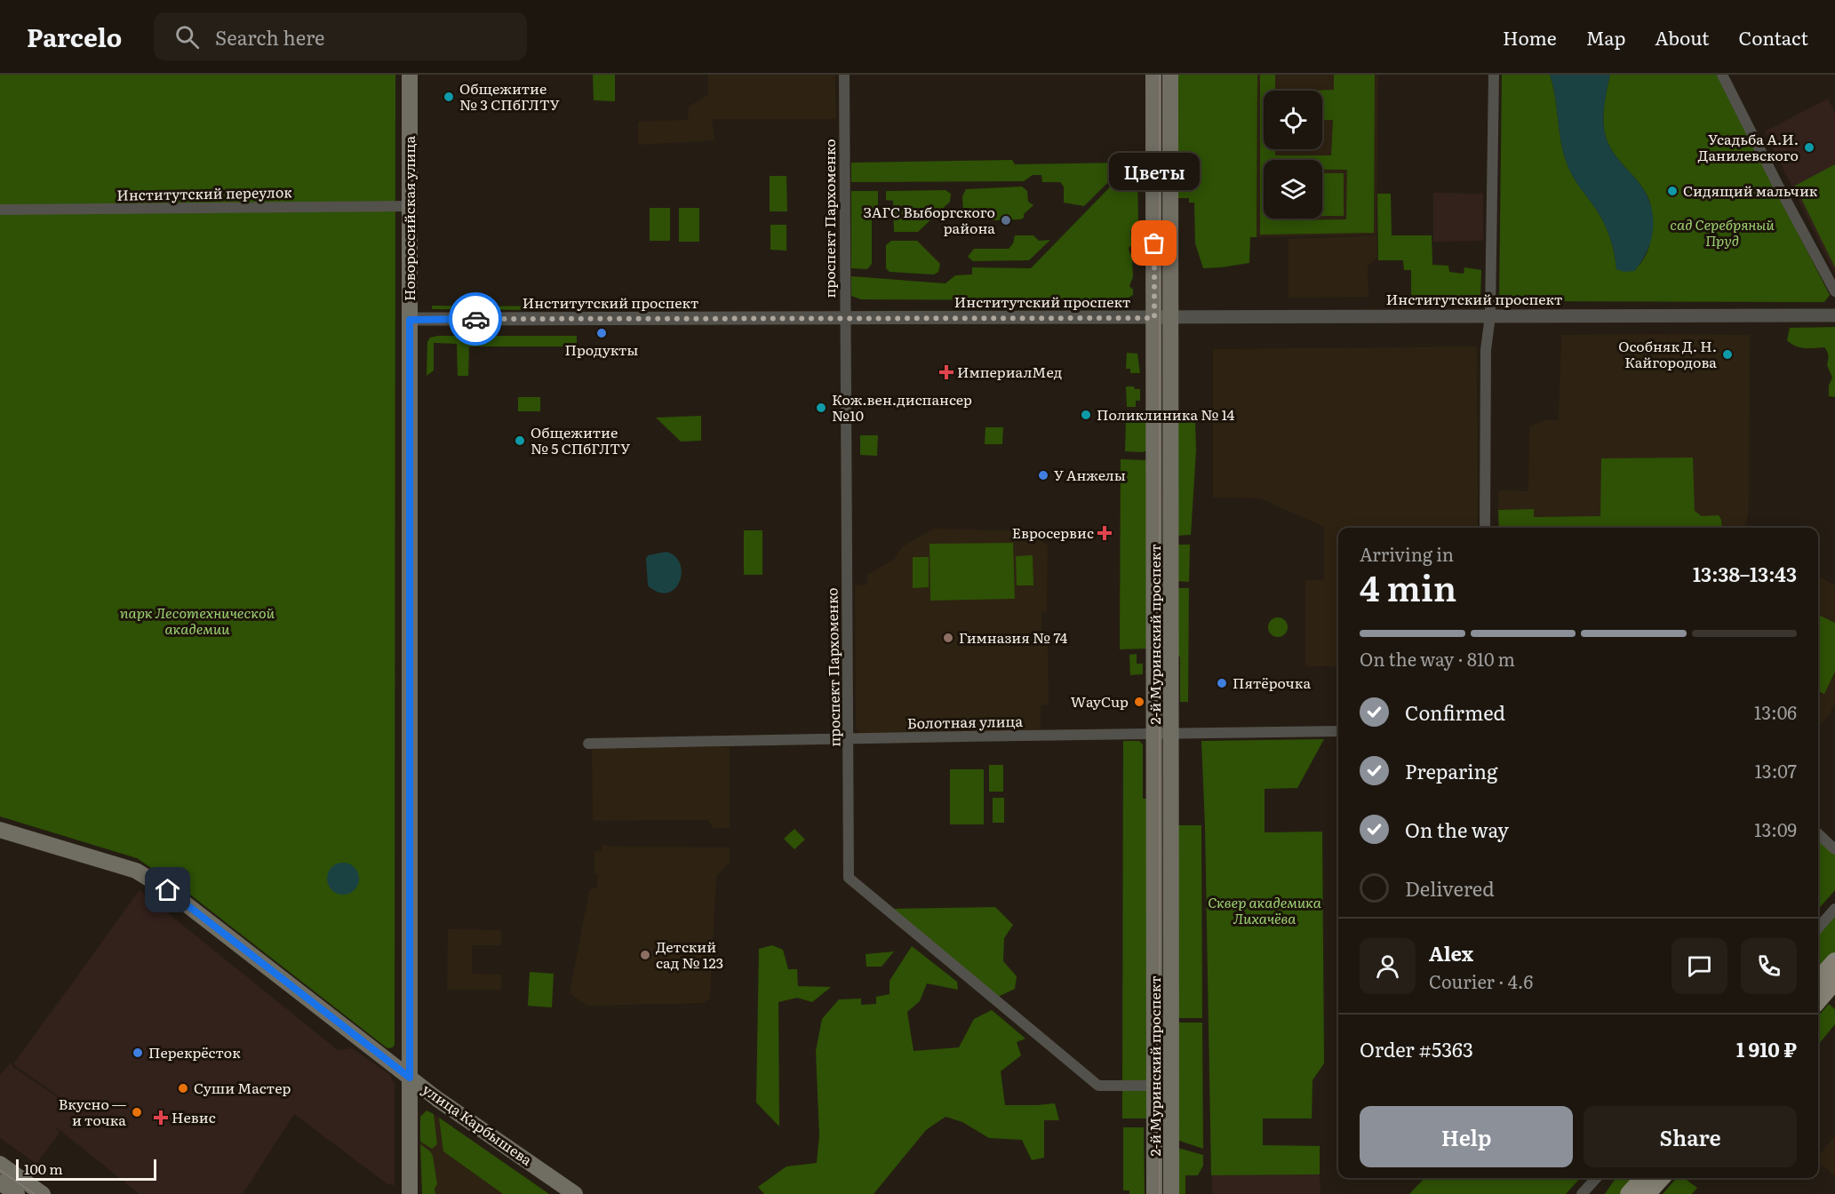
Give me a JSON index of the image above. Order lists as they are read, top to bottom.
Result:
{
  "streets": {
    "main road": ["Новороссийская улица", "2-й Муринский проспект", "улица Карбышева"],
    "street": [
      "Институтский переулок",
      "проспект Пархоменко",
      "Институтский проспект",
      "Болотная улица"
    ]
  },
  "crossings": [
    ["Институтский переулок", "Новороссийская улица"],
    ["Новороссийская улица", "Институтский проспект"],
    ["Новороссийская улица", "улица Карбышева"],
    ["проспект Пархоменко", "Институтский проспект"],
    ["проспект Пархоменко", "2-й Муринский проспект"],
    ["проспект Пархоменко", "Болотная улица"],
    ["Институтский проспект", "2-й Муринский проспект"],
    ["2-й Муринский проспект", "Болотная улица"]
  ],
  "parks": ["сад Серебряный Пруд", "парк Лесотехнической академии", "Сквер академика Лихачёва"],
  "places": {
    "other": [
      "Общежитие № 3 СПбГЛТУ",
      "Усадьба А.И. Данилевского",
      "Сидящий мальчик",
      "ЗАГС Выборгского района",
      "Цветы",
      "Продукты",
      "Особняк Д. Н. Кайгородова",
      "Кож.вен.диспансер №10",
      "Поликлиника № 14",
      "Общежитие № 5 СПбГЛТУ",
      "У Анжелы",
      "Гимназия № 74",
      "Пятёрочка",
      "WayCup",
      "Детский сад № 123",
      "Перекрёсток",
      "Суши Мастер",
      "Вкусно — и точка"
    ],
    "health": ["ИмпериалМед", "Евросервис", "Невис"]
  },
  "scale_bar": "100 m",
  "page": {
    "header": "Parcelo",
    "search": "Search here",
    "nav": [
      "Home",
      "Map",
      "About",
      "Contact"
    ],
    "bubble": "Цветы",
    "heading": ["4 min", "Arriving in", "13:38–13:43"],
    "panel": [
      "Alex",
      "Courier · 4.6",
      "Order #5363",
      "1 910 ₽"
    ],
    "bar": "On the way · 810 m",
    "list": [
      ["Confirmed", "13:06"],
      ["Preparing", "13:07"],
      ["On the way", "13:09"],
      "Delivered"
    ],
    "buttons": ["Help", "Share"],
    "scale": "100 m"
  }
}
